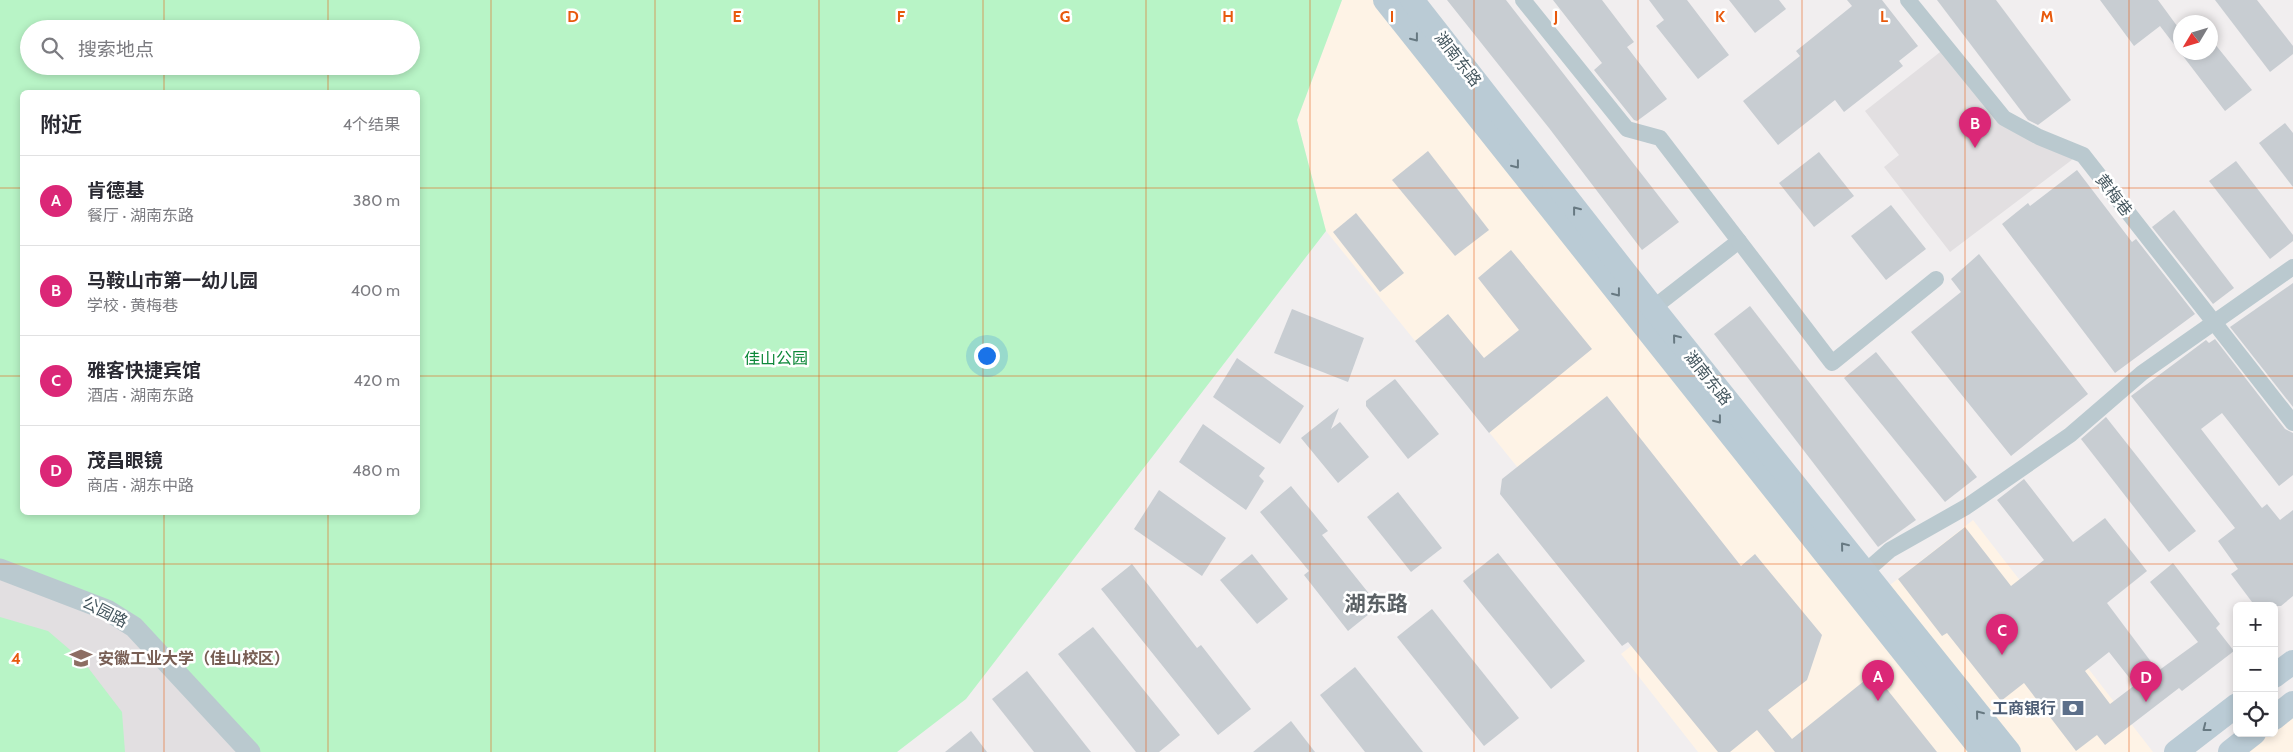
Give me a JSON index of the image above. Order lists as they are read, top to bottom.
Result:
{
  "streets": {
    "main road": ["湖南东路"],
    "street": ["黄梅巷", "公园路"]
  },
  "districts": ["湖东路"],
  "parks": ["佳山公园"],
  "places": {
    "school or university": ["安徽工业大学（佳山校区）"],
    "bank": ["工商银行"]
  },
  "north": "bottom left",
  "page": {
    "search": "搜索地点",
    "heading": ["附近", "4个结果"],
    "pins": [
      "B",
      "C",
      "A",
      "D"
    ],
    "list": [
      {
        "mark": "A",
        "name": "肯德基",
        "note": "餐厅 · 湖南东路",
        "value": "380 m"
      },
      {
        "mark": "B",
        "name": "马鞍山市第一幼儿园",
        "note": "学校 · 黄梅巷",
        "value": "400 m"
      },
      {
        "mark": "C",
        "name": "雅客快捷宾馆",
        "note": "酒店 · 湖南东路",
        "value": "420 m"
      },
      {
        "mark": "D",
        "name": "茂昌眼镜",
        "note": "商店 · 湖东中路",
        "value": "480 m"
      }
    ],
    "map_buttons": ["+", "−"]
  },
  "grid": {
    "columns": [
      "D",
      "E",
      "F",
      "G",
      "H",
      "I",
      "J",
      "K",
      "L",
      "M"
    ],
    "rows": ["4"]
  }
}
